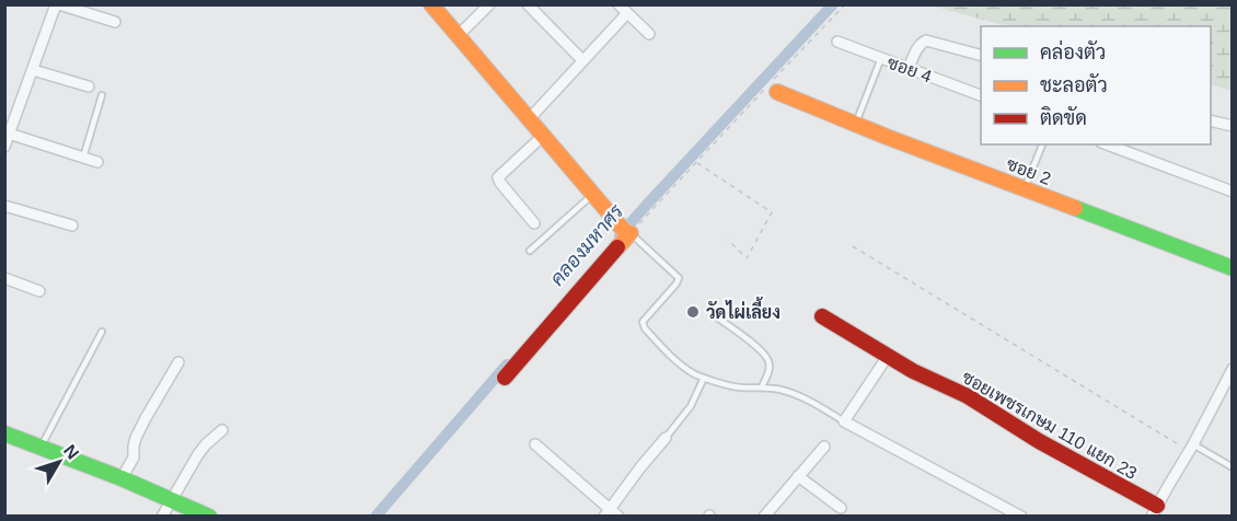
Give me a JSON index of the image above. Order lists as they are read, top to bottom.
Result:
{
  "streets": {
    "street": ["ซอย 4", "ซอย 2", "ซอยเพชรเกษม 110 แยก 23"]
  },
  "water": ["คลองมหาศร"],
  "places": ["วัดไผ่เลี้ยง"],
  "legend": ["คล่องตัว", "ชะลอตัว", "ติดขัด"],
  "north": "top right"
}
